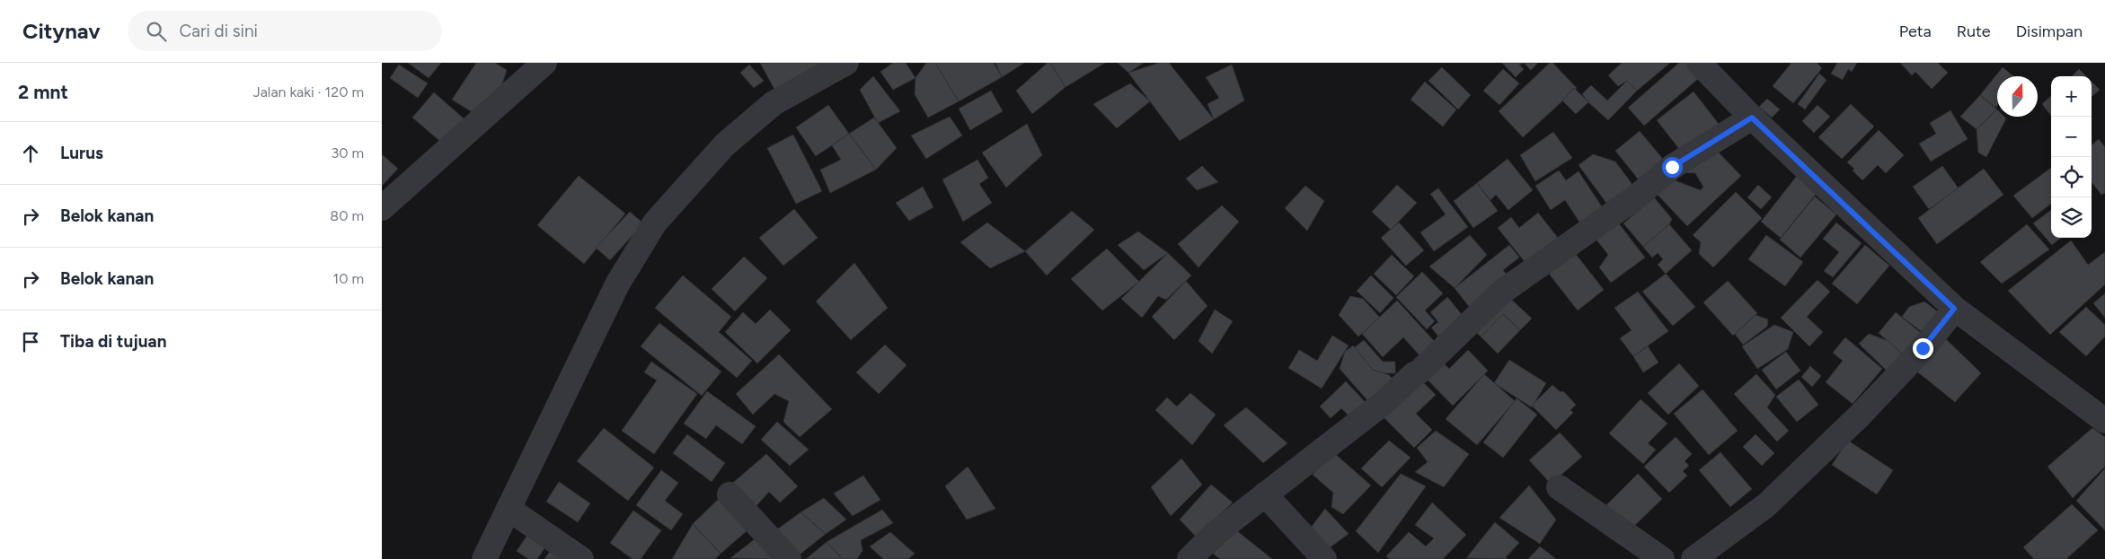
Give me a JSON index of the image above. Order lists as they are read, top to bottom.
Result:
{
  "north": "top",
  "page": {
    "header": "Citynav",
    "search": "Cari di sini",
    "nav": ["Peta", "Rute", "Disimpan"],
    "heading": ["2 mnt", "Jalan kaki · 120 m"],
    "map_buttons": ["+", "−"],
    "list": [
      ["Lurus", "30 m"],
      ["Belok kanan", "80 m"],
      ["Belok kanan", "10 m"],
      "Tiba di tujuan"
    ]
  }
}
